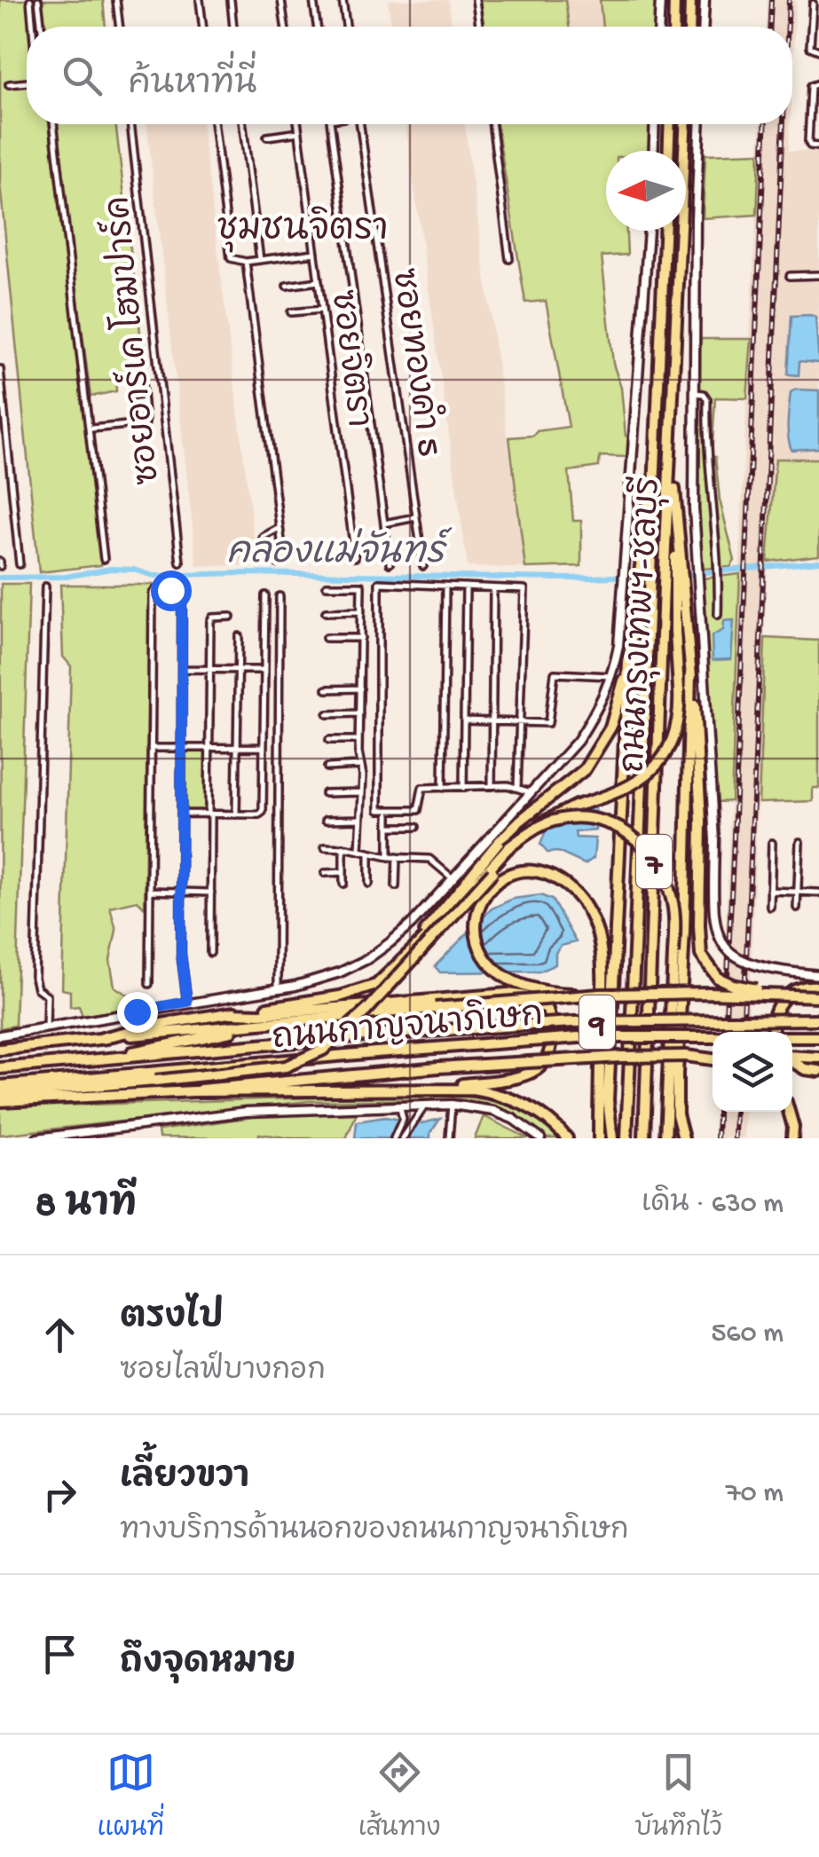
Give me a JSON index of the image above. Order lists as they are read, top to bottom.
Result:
{
  "streets": {
    "highway": [
      "ถนนกรุงเทพฯ-ชลบุรี",
      "7",
      "9",
      "ถนนกาญจนาภิเษก"
    ],
    "street": ["ซอยอาร์เค โฮมปาร์ค", "ซอยจิตรา", "ซอยทองคำ 5"]
  },
  "districts": ["ชุมชนจิตรา"],
  "water": ["คลองแม่จันทร์"],
  "north": "left",
  "page": {
    "search": "ค้นหาที่นี่",
    "heading": ["8 นาที", "เดิน · 630 m"],
    "list": [
      ["ตรงไป", "ซอยไลฟ์บางกอก", "560 m"],
      ["เลี้ยวขวา", "ทางบริการด้านนอกของถนนกาญจนาภิเษก", "70 m"],
      "ถึงจุดหมาย"
    ],
    "nav": ["แผนที่", "เส้นทาง", "บันทึกไว้"]
  }
}
